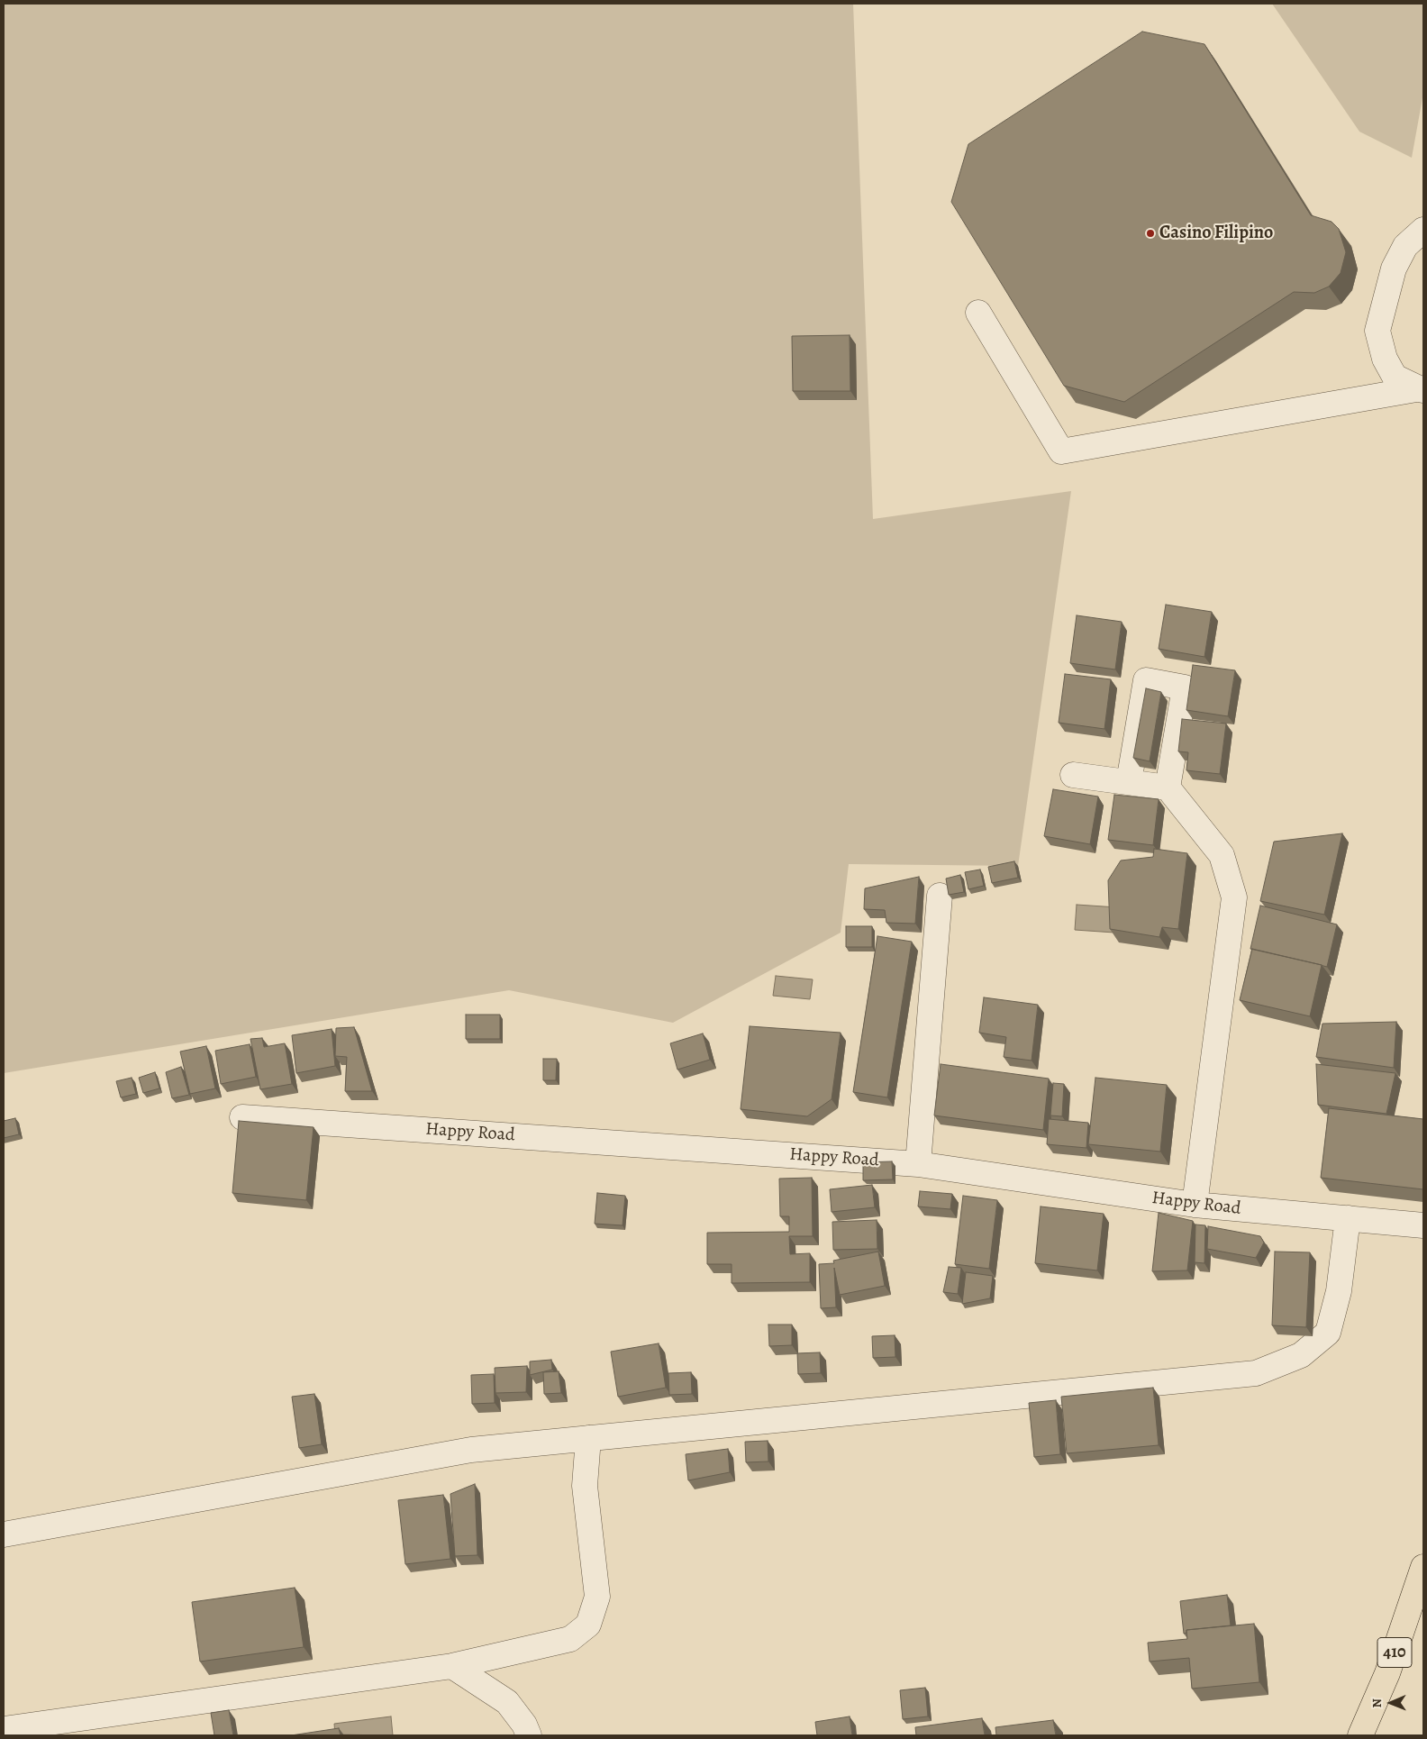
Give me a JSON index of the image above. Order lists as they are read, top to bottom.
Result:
{
  "streets": {
    "main road": ["410"],
    "street": ["Happy Road"]
  },
  "places": ["Casino Filipino"],
  "north": "left"
}
